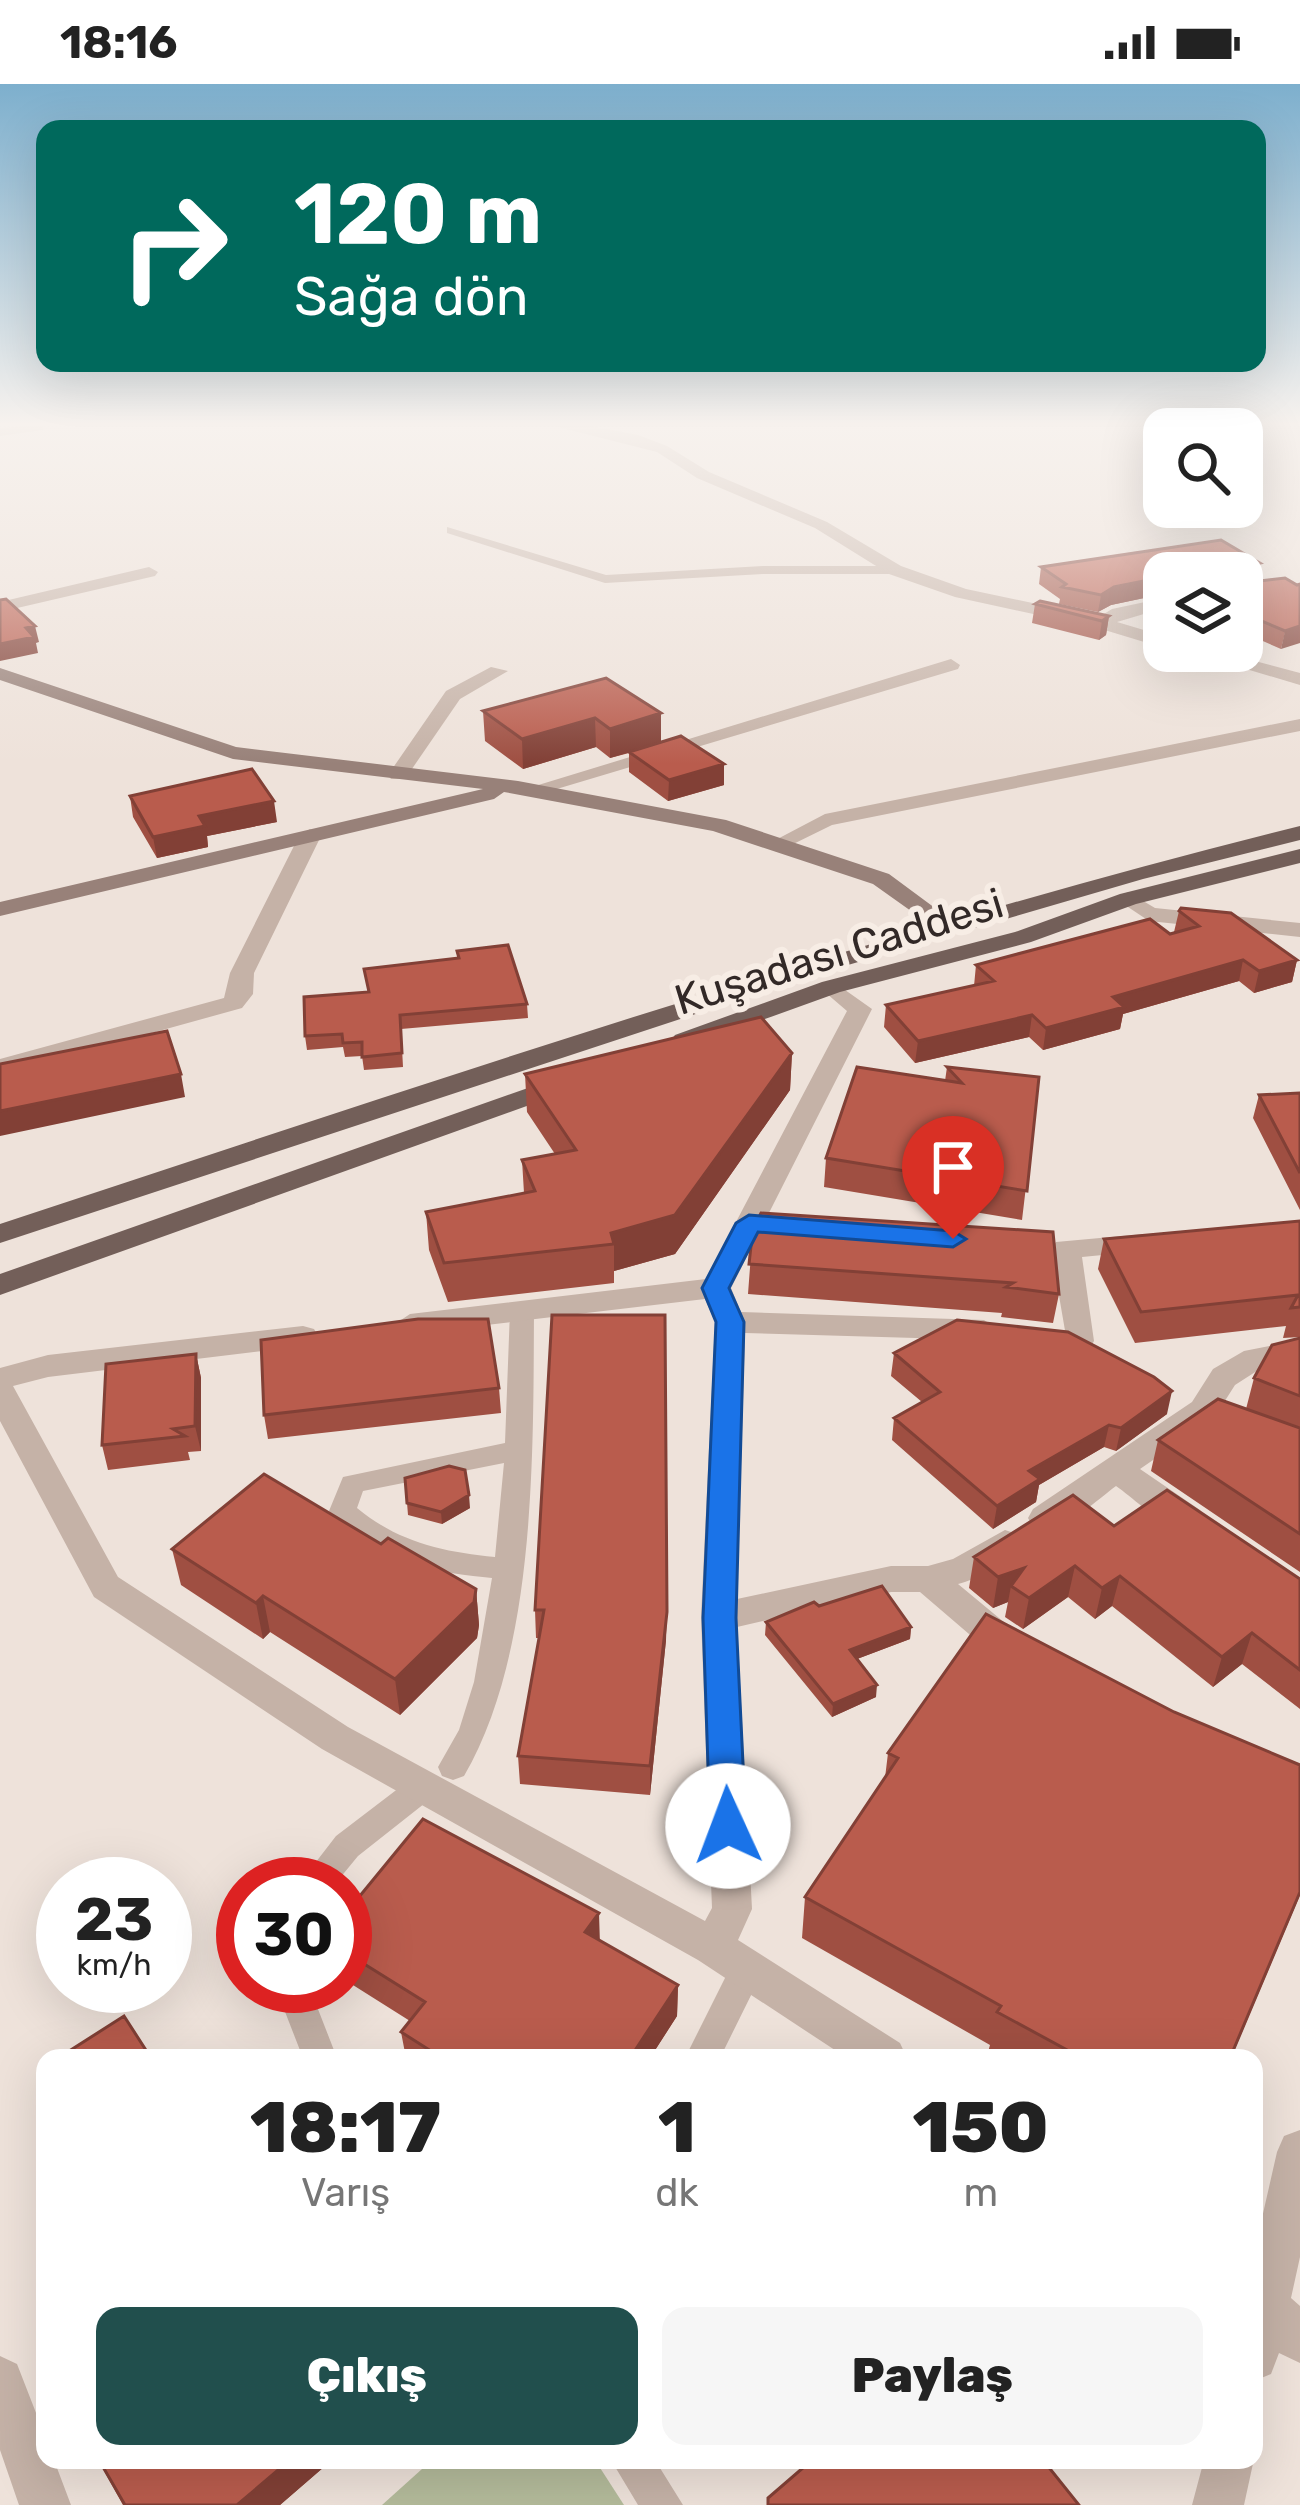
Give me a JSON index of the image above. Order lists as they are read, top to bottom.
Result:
{
  "streets": {
    "main road": ["Kuşadası Caddesi"]
  },
  "page": {
    "status": "18:16",
    "turn": ["120 m", "Sağa dön"],
    "speed": "23 km/h",
    "limit": "30",
    "eta": [
      "18:17",
      "Varış",
      "1",
      "dk",
      "150",
      "m"
    ],
    "buttons": ["Çıkış", "Paylaş"]
  }
}
